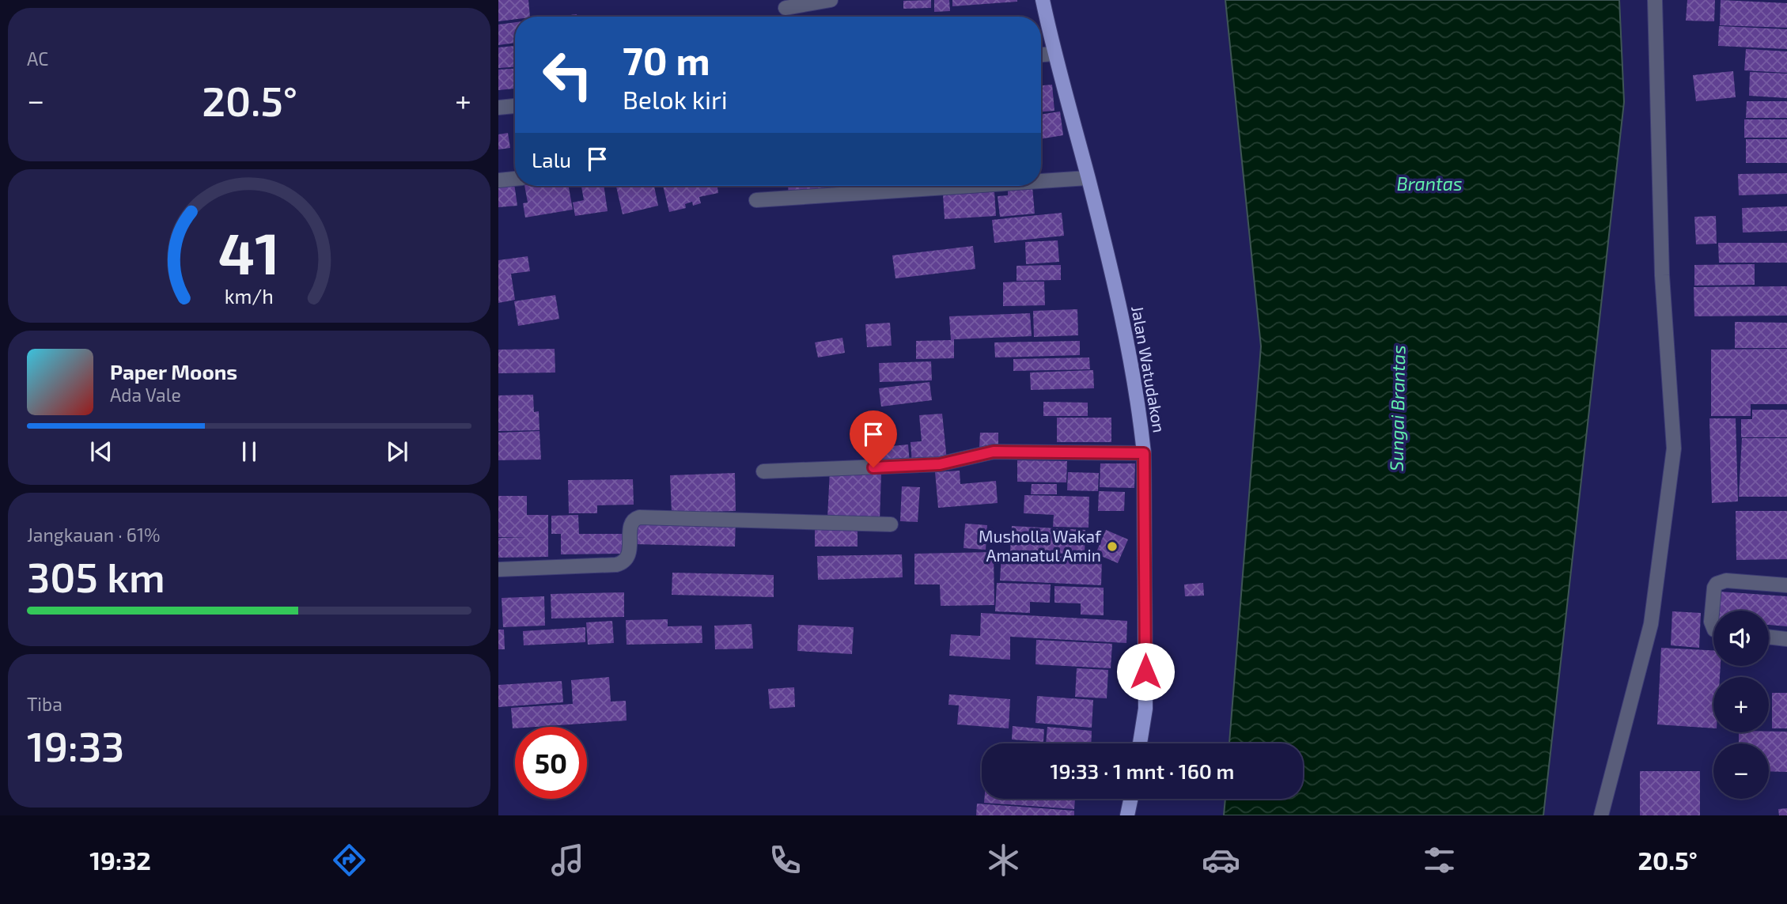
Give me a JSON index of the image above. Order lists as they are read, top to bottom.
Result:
{
  "streets": {
    "main road": ["Jalan Watudakon"]
  },
  "water": ["Brantas", "Sungai Brantas"],
  "places": ["Musholla Wakaf Amanatul Amin"],
  "page": {
    "tile": [
      "AC",
      ["Jangkauan · 61%", "305 km"],
      ["Tiba", "19:33"]
    ],
    "turn": ["70 m", "Belok kiri"],
    "heat": ["−", "20.5°", "+"],
    "then": "Lalu",
    "song": ["Paper Moons", "Ada Vale"],
    "map_buttons": ["+", "−"],
    "limit": "50",
    "trip": "19:33 · 1 mnt · 160 m",
    "tabs": ["19:32", "20.5°"],
    "gauge": ["41", "km/h"]
  }
}
